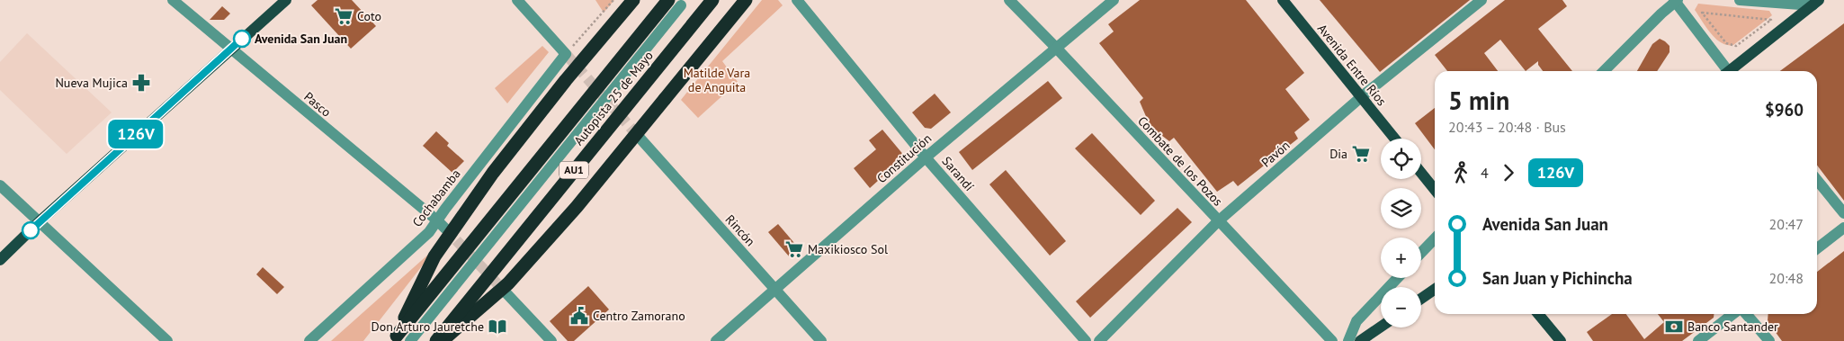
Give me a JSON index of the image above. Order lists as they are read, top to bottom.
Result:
{
  "streets": {
    "highway": ["Autopista 25 de Mayo", "AU1"],
    "main road": ["Avenida Entre Ríos"],
    "street": [
      "Pasco",
      "Pavón",
      "Constitución",
      "Combate de los Pozos",
      "Sarandí",
      "Cochabamba",
      "Rincón"
    ]
  },
  "crossings": [
    ["Avenida Entre Ríos", "Pavón"],
    ["Pasco", "Cochabamba"],
    ["Pavón", "Combate de los Pozos"],
    ["Constitución", "Combate de los Pozos"],
    ["Constitución", "Sarandí"],
    ["Constitución", "Rincón"]
  ],
  "parks": ["Matilde Vara de Anguita"],
  "places": {
    "supermarket": ["Coto", "Dia", "Maxikiosco Sol"],
    "other": ["Avenida San Juan"],
    "pharmacy": ["Nueva Mujica"],
    "public building": ["Centro Zamorano"],
    "library": ["Don Arturo Jauretche"],
    "bank": ["Banco Santander"]
  },
  "lines": ["bus line 126V"],
  "page": {
    "on_map": "126V",
    "heading": ["5 min", "20:43 – 20:48 · Bus", "$960"],
    "map_buttons": ["+", "−"],
    "legs": ["4", "126V"],
    "list": [
      {
        "name": "Avenida San Juan",
        "value": "20:47"
      },
      {
        "name": "San Juan y Pichincha",
        "value": "20:48"
      }
    ]
  }
}
